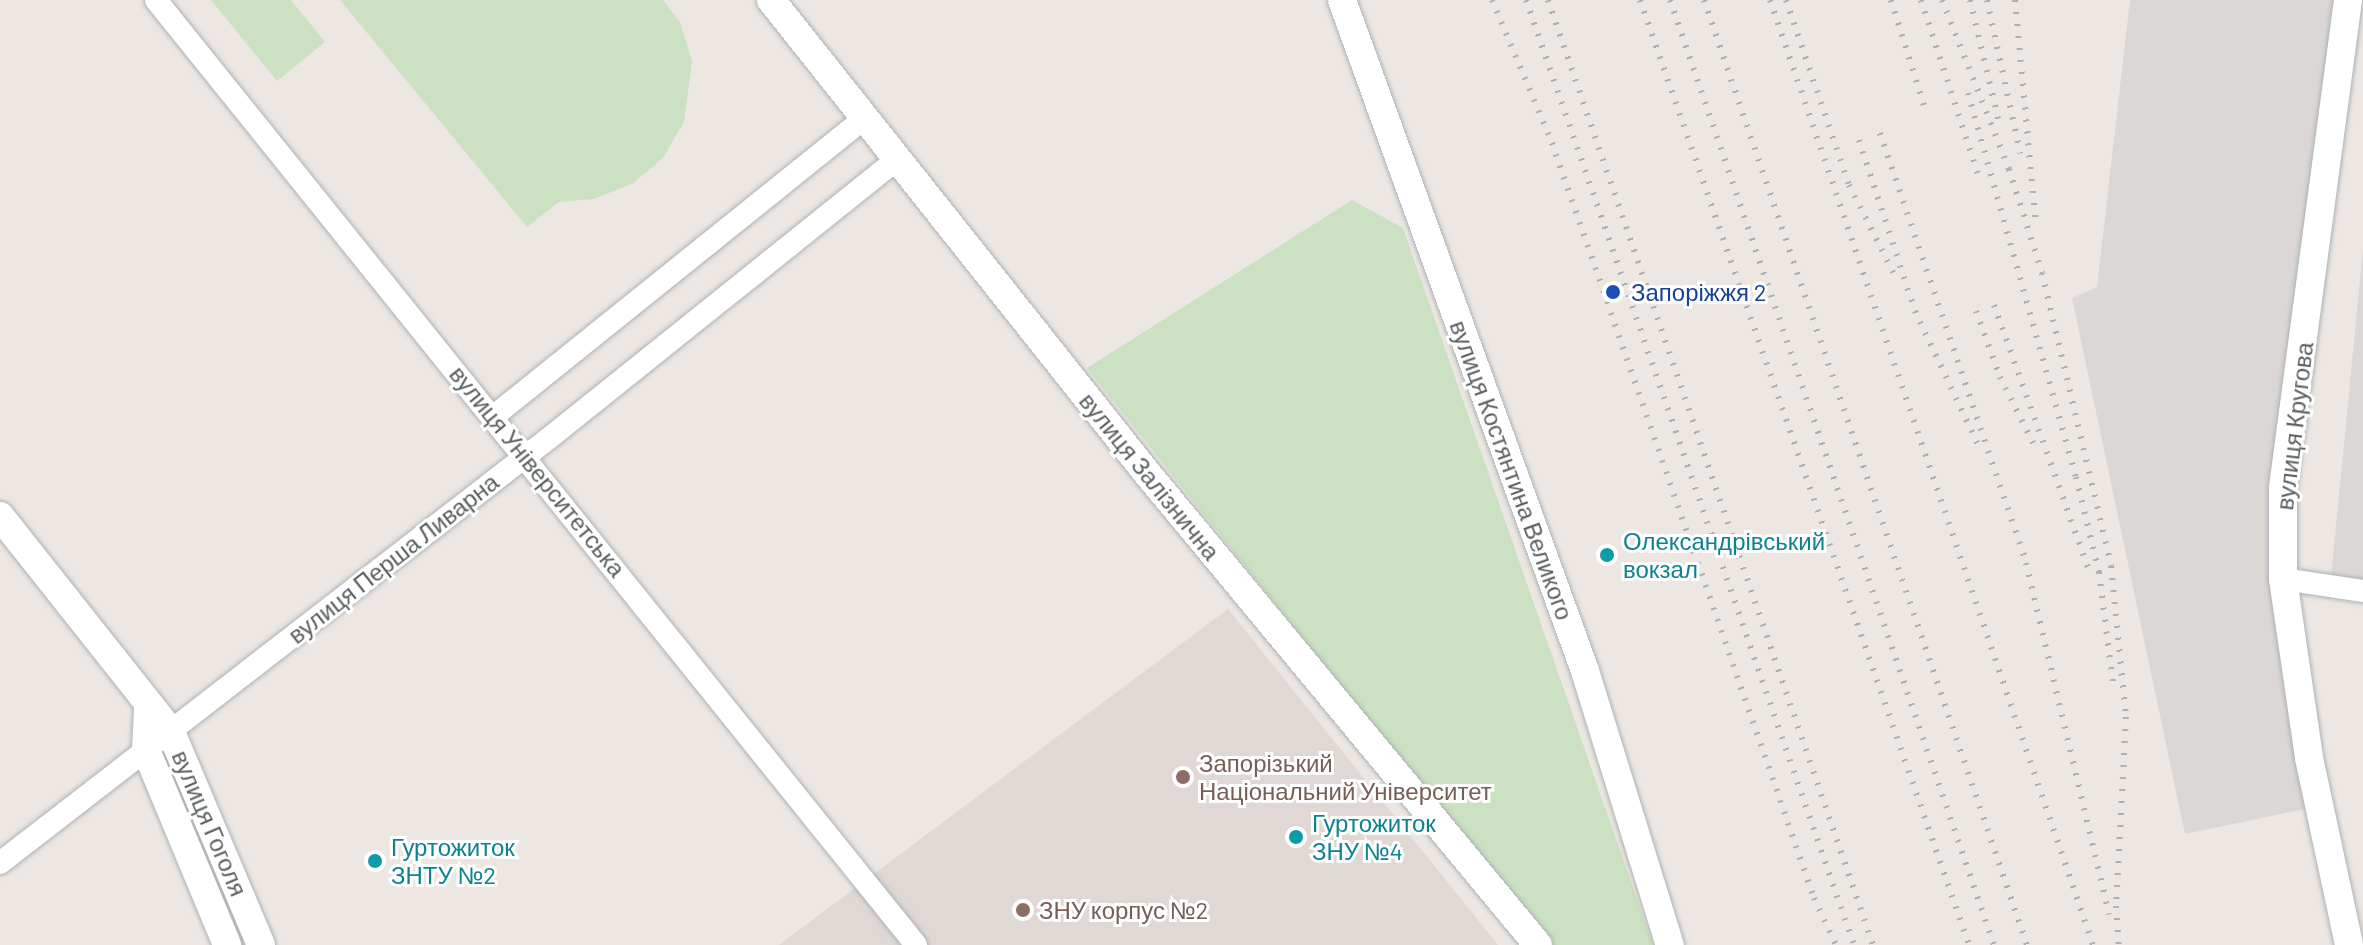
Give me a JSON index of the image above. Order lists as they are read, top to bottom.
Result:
{
  "streets": {
    "street": [
      "вулиця Кругова",
      "вулиця Костянтина Великого",
      "вулиця Університетська",
      "вулиця Залізнична",
      "вулиця Перша Ливарна",
      "вулиця Гоголя"
    ]
  },
  "crossings": [
    ["вулиця Університетська", "вулиця Перша Ливарна"],
    ["вулиця Залізнична", "вулиця Перша Ливарна"],
    ["вулиця Перша Ливарна", "вулиця Гоголя"]
  ],
  "places": [
    "Запоріжжя 2",
    "Олександрівський вокзал",
    "Запорізький Національний Університет",
    "Гуртожиток ЗНУ №4",
    "Гуртожиток ЗНТУ №2",
    "ЗНУ корпус №2"
  ]
}
